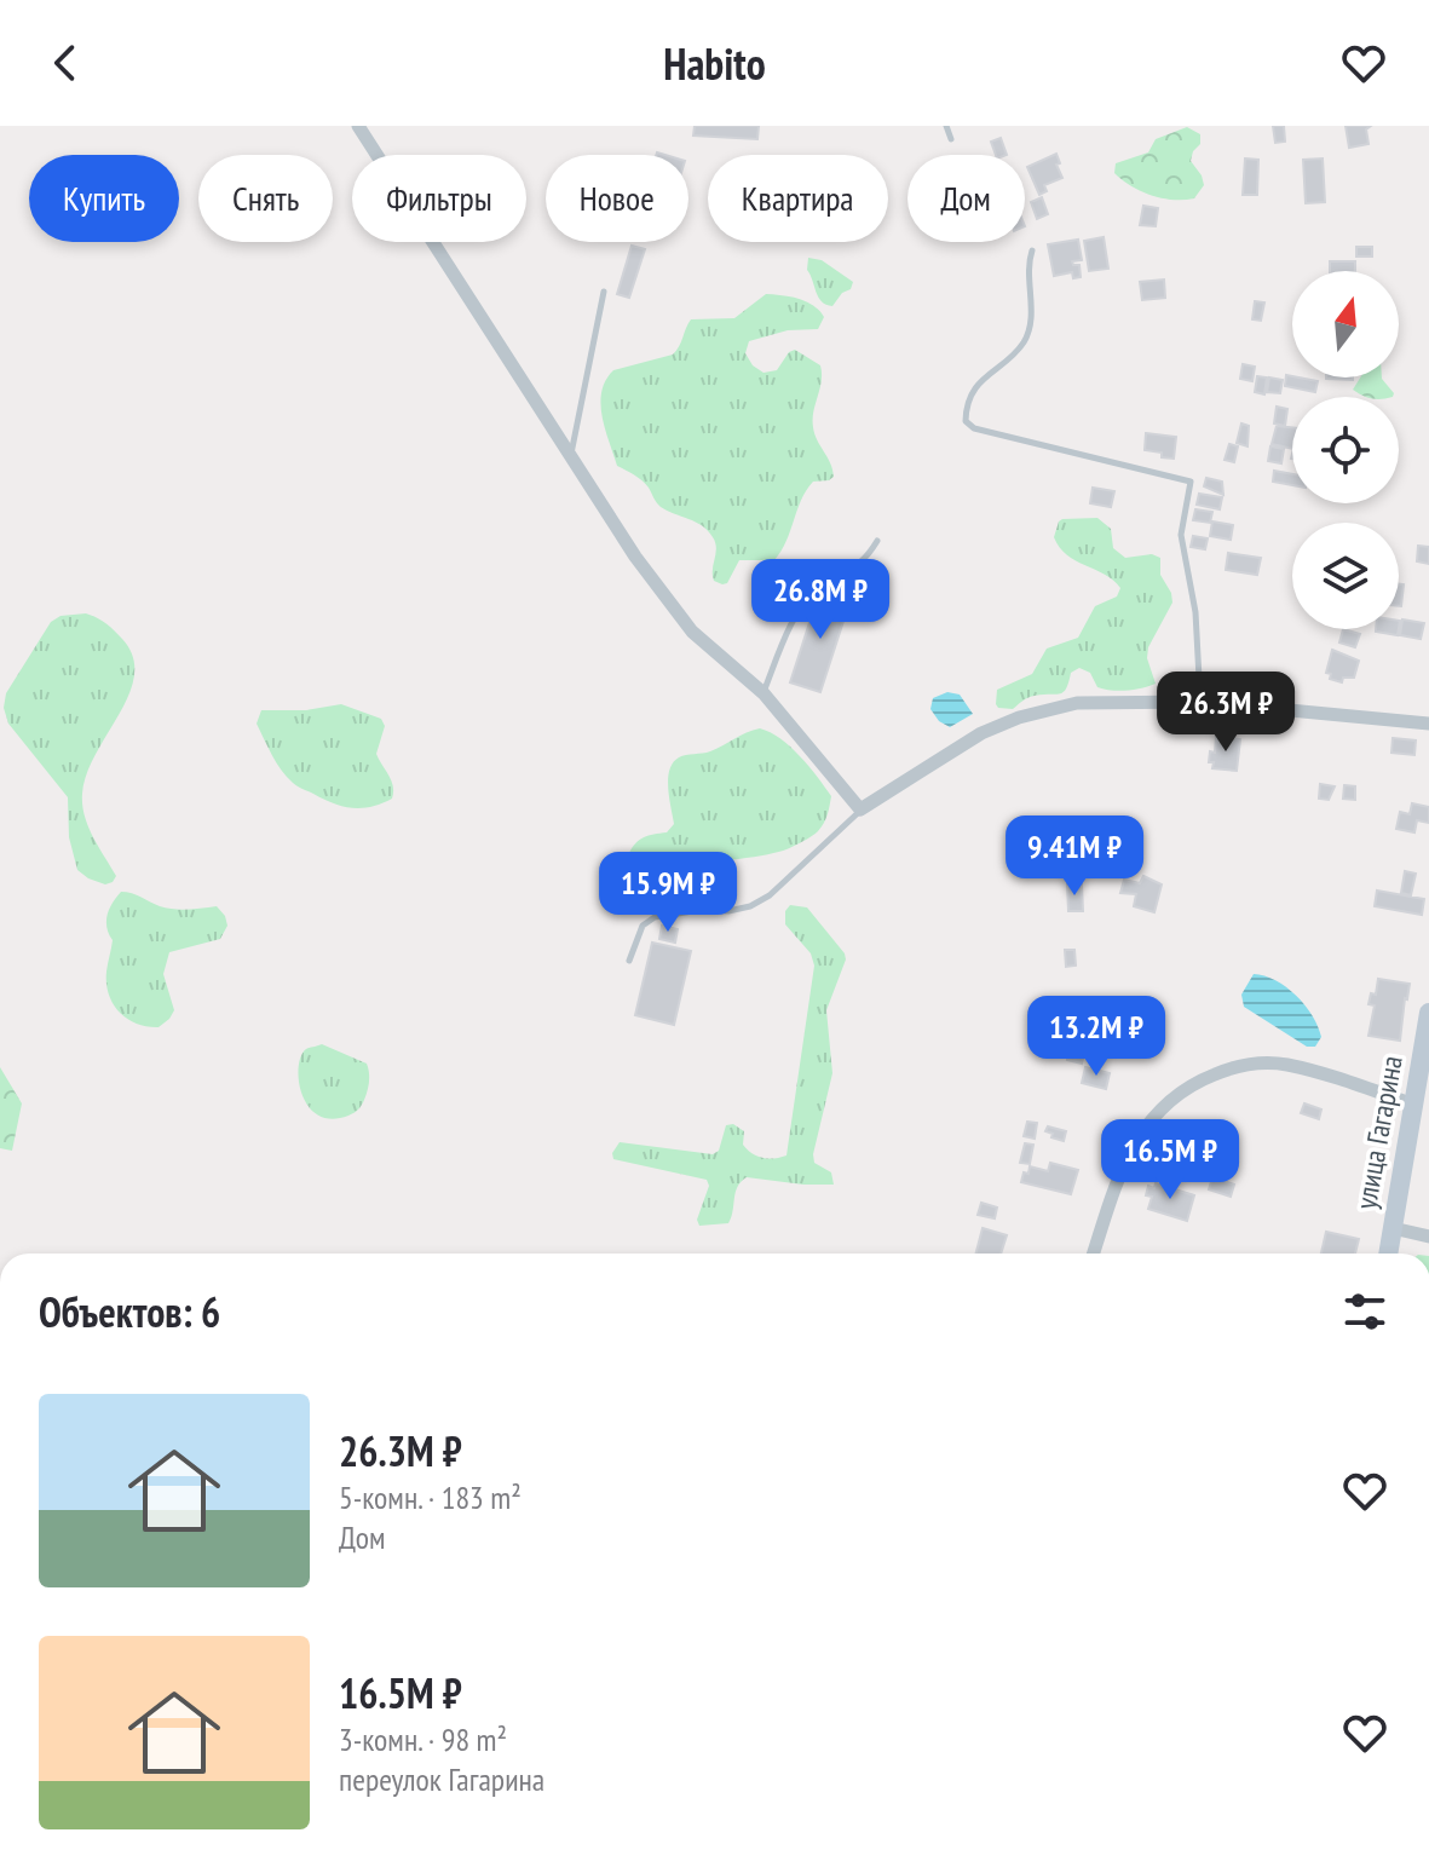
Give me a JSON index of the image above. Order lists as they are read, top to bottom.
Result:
{
  "streets": {
    "main road": ["улица Гагарина"]
  },
  "north": "top",
  "page": {
    "header": "Habito",
    "chip": [
      "Купить",
      "Снять",
      "Фильтры",
      "Новое",
      "Квартира",
      "Дом"
    ],
    "price": [
      "26.8M ₽",
      "26.3M ₽",
      "9.41M ₽",
      "15.9M ₽",
      "13.2M ₽",
      "16.5M ₽"
    ],
    "heading": "Объектов: 6",
    "list": [
      {
        "name": "26.3M ₽",
        "note": "5-комн. · 183 m² · Дом"
      },
      {
        "name": "16.5M ₽",
        "note": "3-комн. · 98 m² · переулок Гагарина"
      }
    ]
  }
}
